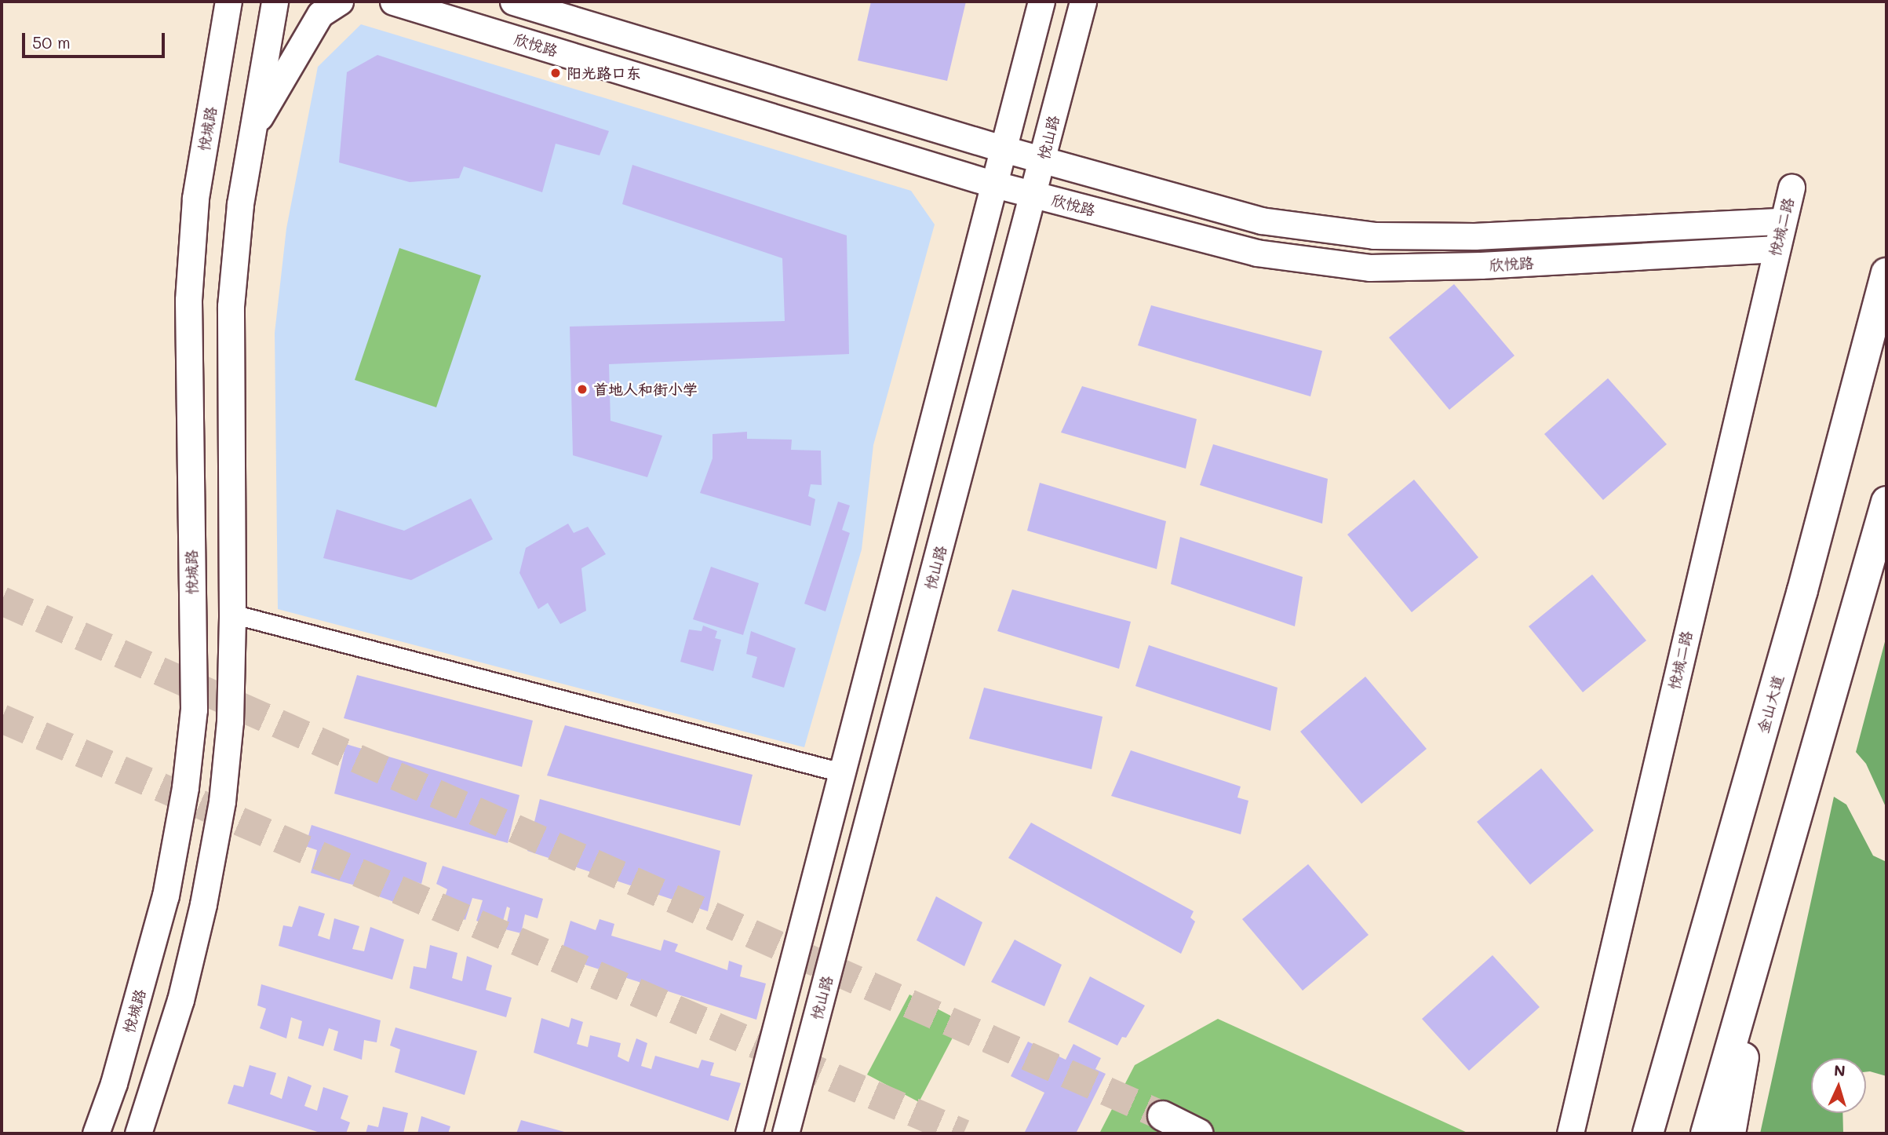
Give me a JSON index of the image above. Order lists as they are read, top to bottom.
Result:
{
  "streets": {
    "highway": ["金山大道"],
    "main road": [
      "欣悦路",
      "悦城路",
      "悦山路",
      "悦城二路"
    ]
  },
  "crossings": [
    ["欣悦路", "悦山路"],
    ["欣悦路", "悦城二路"]
  ],
  "places": ["阳光路口东", "首地人和街小学"],
  "scale_bar": "50 m",
  "north": "top"
}
